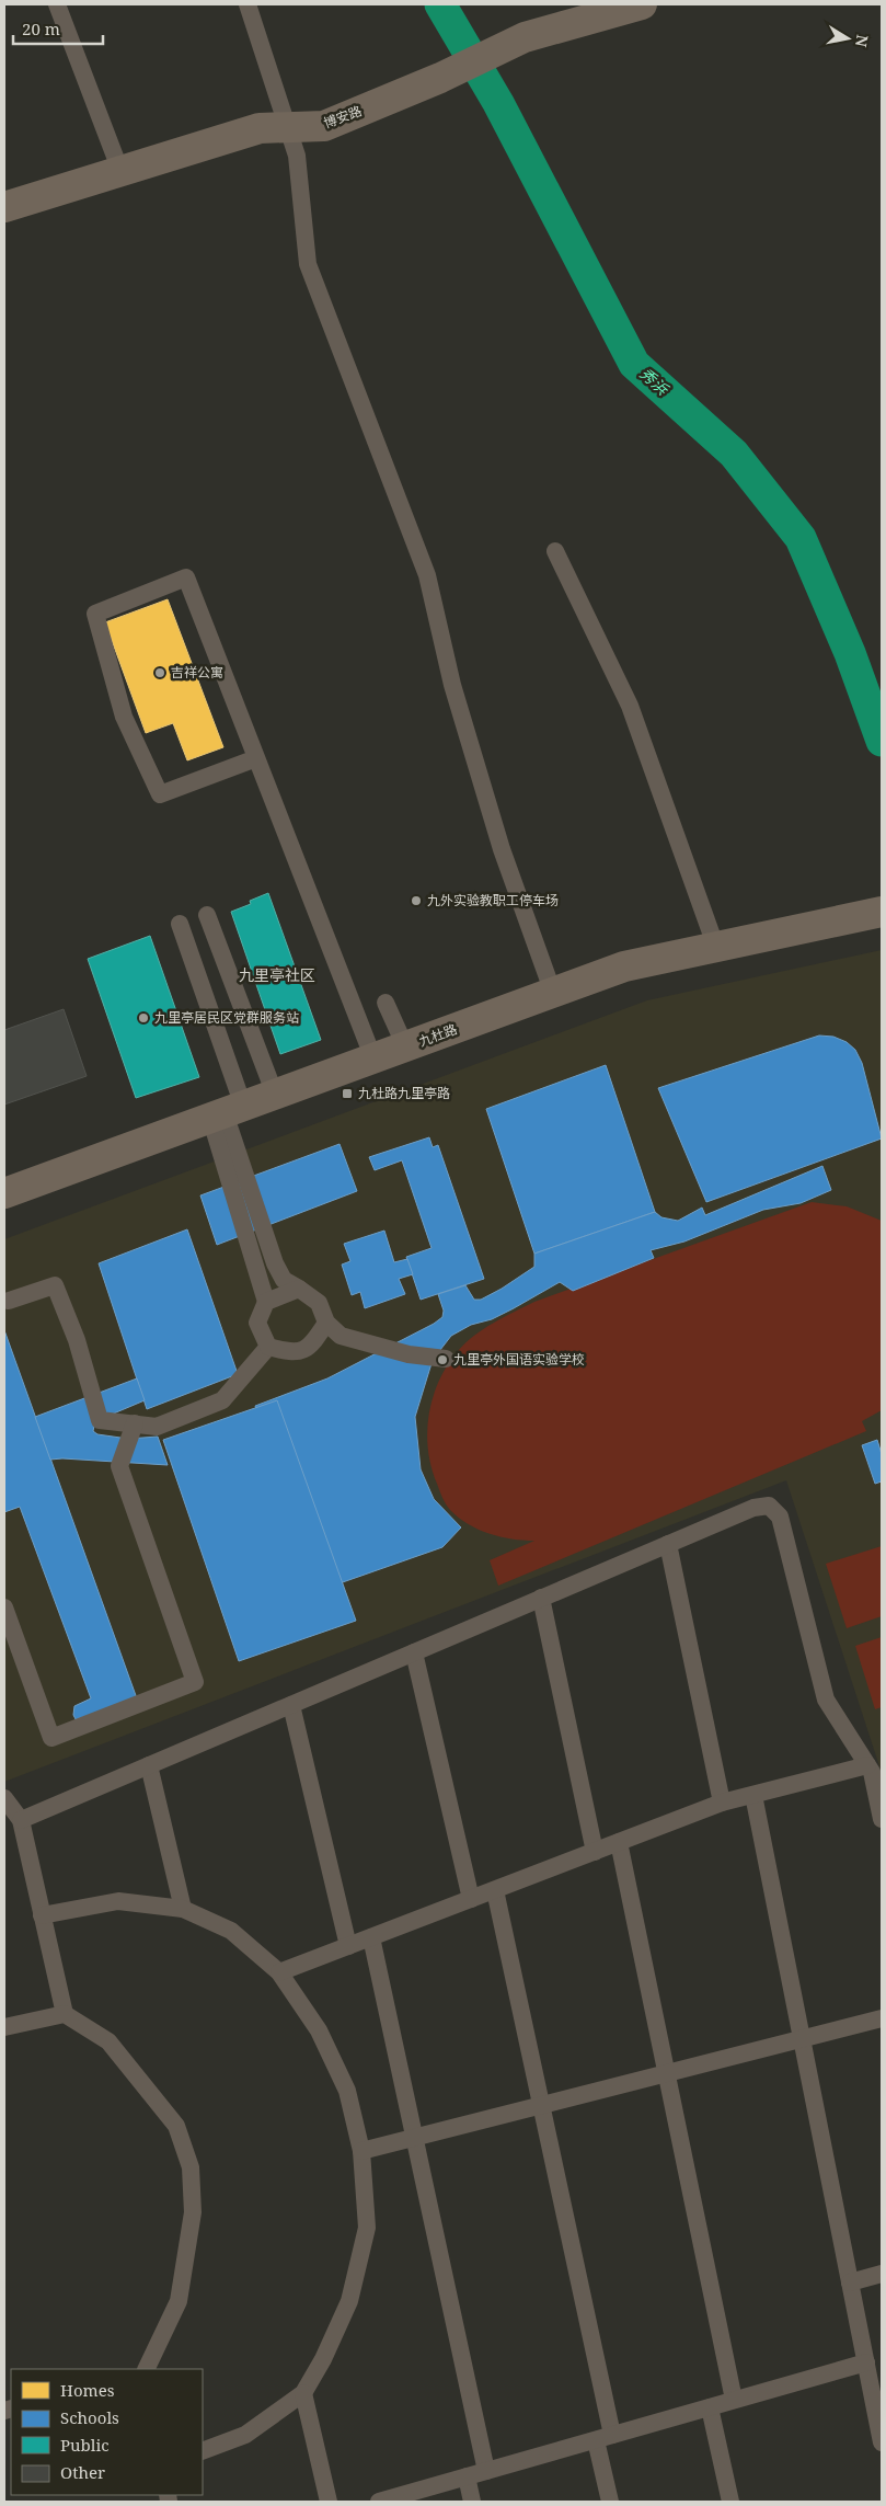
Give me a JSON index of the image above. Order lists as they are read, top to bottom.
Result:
{
  "streets": {
    "street": ["博安路", "九杜路"]
  },
  "districts": ["九里亭社区"],
  "water": ["秀浜"],
  "places": {
    "other": [
      "吉祥公寓",
      "九外实验教职工停车场",
      "九里亭居民区党群服务站",
      "九里亭外国语实验学校"
    ],
    "transit": ["九杜路九里亭路"]
  },
  "legend": [
    "Homes",
    "Schools",
    "Public",
    "Other"
  ],
  "scale_bar": "20 m",
  "north": "right"
}
